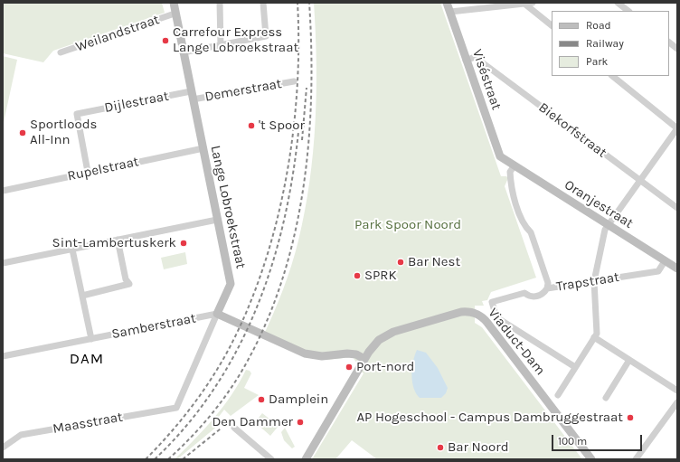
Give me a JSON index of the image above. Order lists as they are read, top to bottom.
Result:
{
  "streets": {
    "street": [
      "Weilandstraat",
      "Viséstraat",
      "Demerstraat",
      "Dijlestraat",
      "Biekorfstraat",
      "Rupelstraat",
      "Oranjestraat",
      "Lange Lobroekstraat",
      "Trapstraat",
      "Samberstraat",
      "Viaduct-Dam",
      "Maasstraat"
    ]
  },
  "crossings": [
    ["Weilandstraat", "Lange Lobroekstraat"],
    ["Viséstraat", "Biekorfstraat"],
    ["Viséstraat", "Oranjestraat"],
    ["Demerstraat", "Dijlestraat"],
    ["Demerstraat", "Lange Lobroekstraat"],
    ["Dijlestraat", "Rupelstraat"],
    ["Dijlestraat", "Lange Lobroekstraat"],
    ["Rupelstraat", "Lange Lobroekstraat"],
    ["Oranjestraat", "Trapstraat"],
    ["Lange Lobroekstraat", "Samberstraat"],
    ["Lange Lobroekstraat", "Maasstraat"]
  ],
  "districts": ["DAM"],
  "parks": ["Park Spoor Noord"],
  "places": [
    "Carrefour Express Lange Lobroekstraat",
    "'t Spoor",
    "Sportloods All-Inn",
    "Sint-Lambertuskerk",
    "Bar Nest",
    "SPRK",
    "Port-nord",
    "Damplein",
    "AP Hogeschool - Campus Dambruggestraat",
    "Den Dammer",
    "Bar Noord"
  ],
  "legend": ["Road", "Railway", "Park"],
  "scale_bar": "100 m"
}
